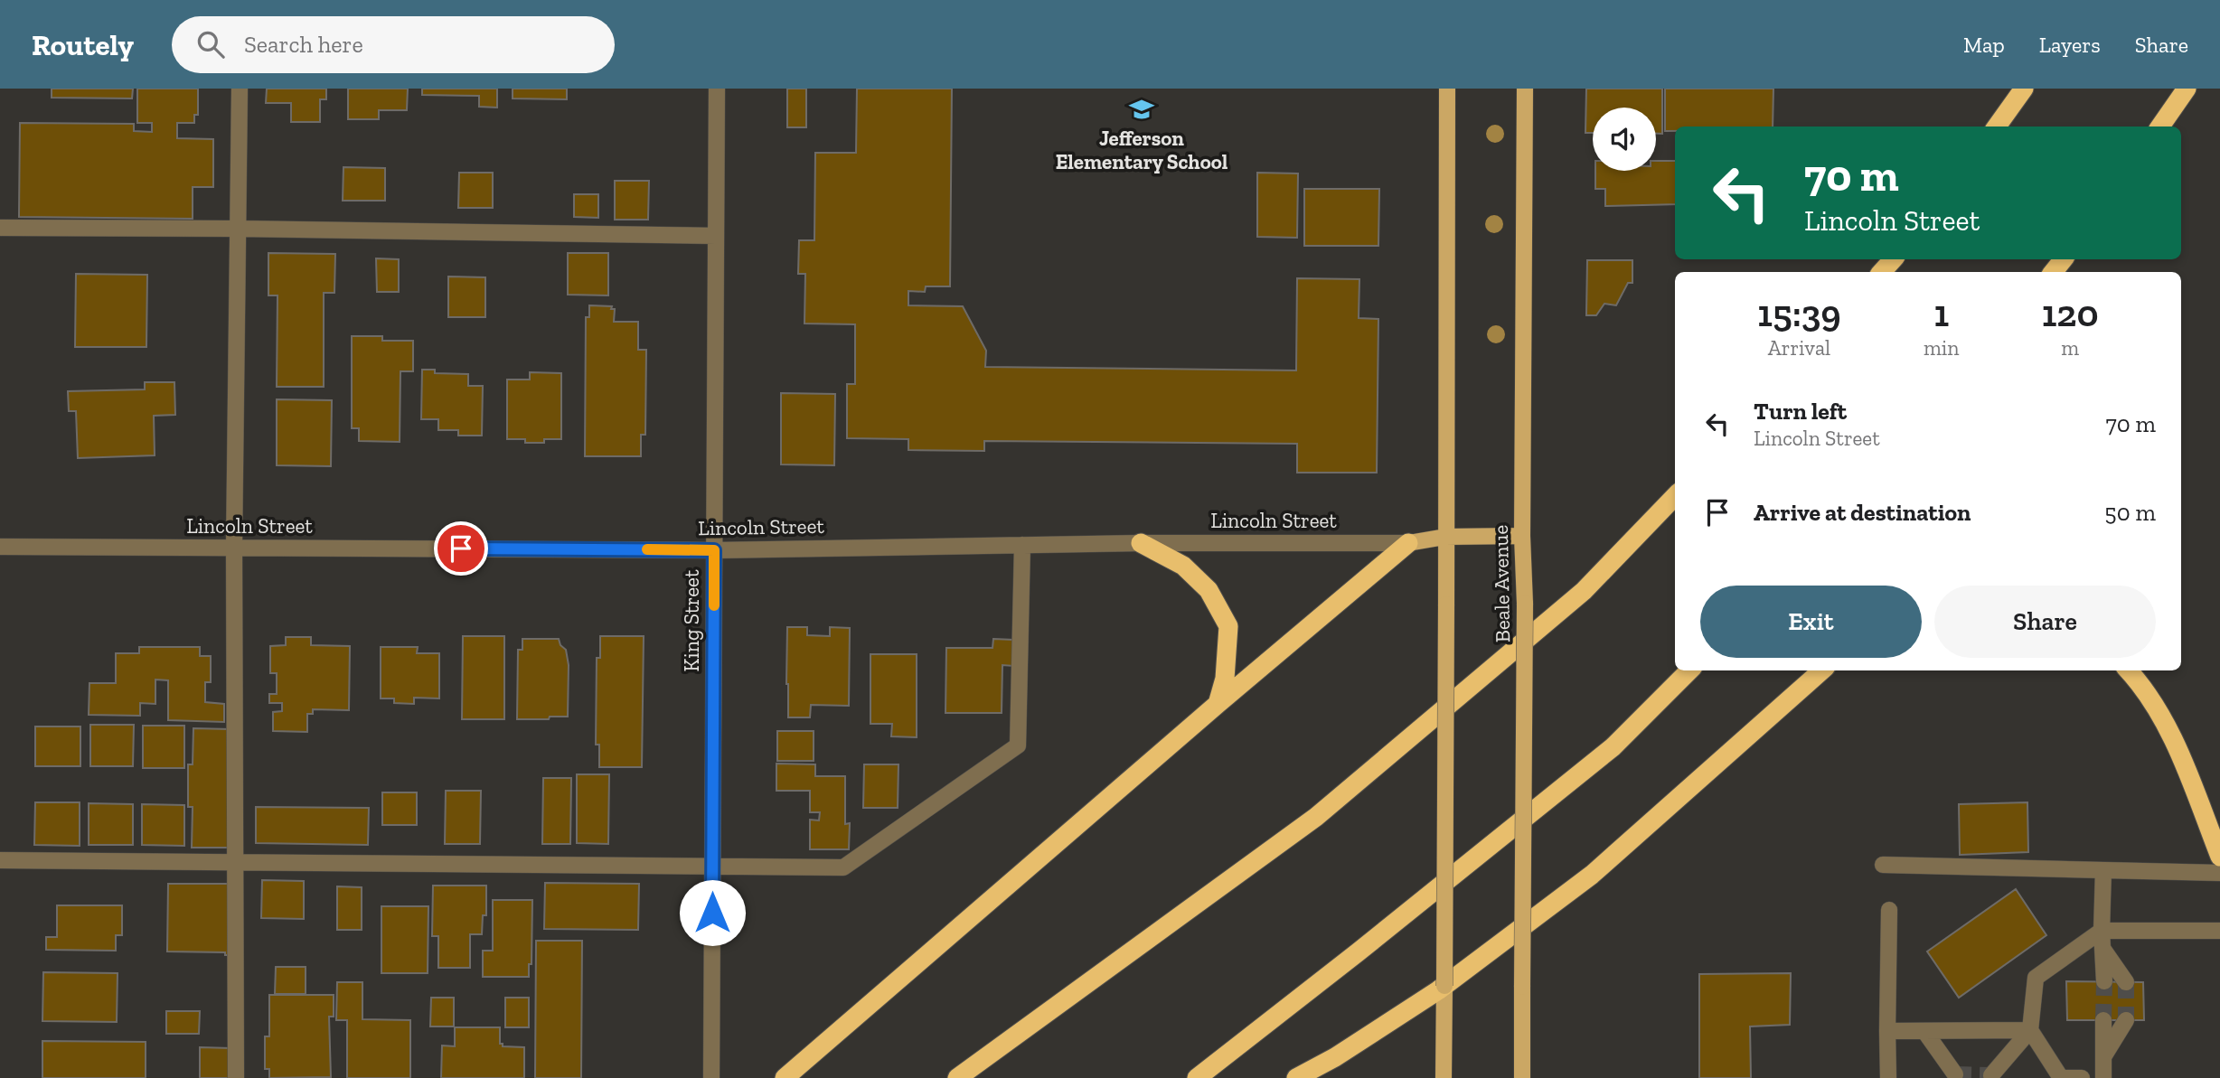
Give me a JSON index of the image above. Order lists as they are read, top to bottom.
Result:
{
  "streets": {
    "main road": ["Lincoln Street", "Beale Avenue"],
    "street": ["King Street"]
  },
  "crossings": [
    ["Lincoln Street", "Beale Avenue"],
    ["Lincoln Street", "King Street"]
  ],
  "places": {
    "school or university": ["Jefferson Elementary School"]
  },
  "page": {
    "header": "Routely",
    "search": "Search here",
    "nav": ["Map", "Layers", "Share"],
    "turn": ["70 m", "Lincoln Street"],
    "eta": [
      "15:39",
      "Arrival",
      "1",
      "min",
      "120",
      "m"
    ],
    "list": [
      {
        "name": "Turn left",
        "note": "Lincoln Street",
        "value": "70 m"
      },
      {
        "name": "Arrive at destination",
        "value": "50 m"
      }
    ],
    "buttons": ["Exit", "Share"]
  }
}
